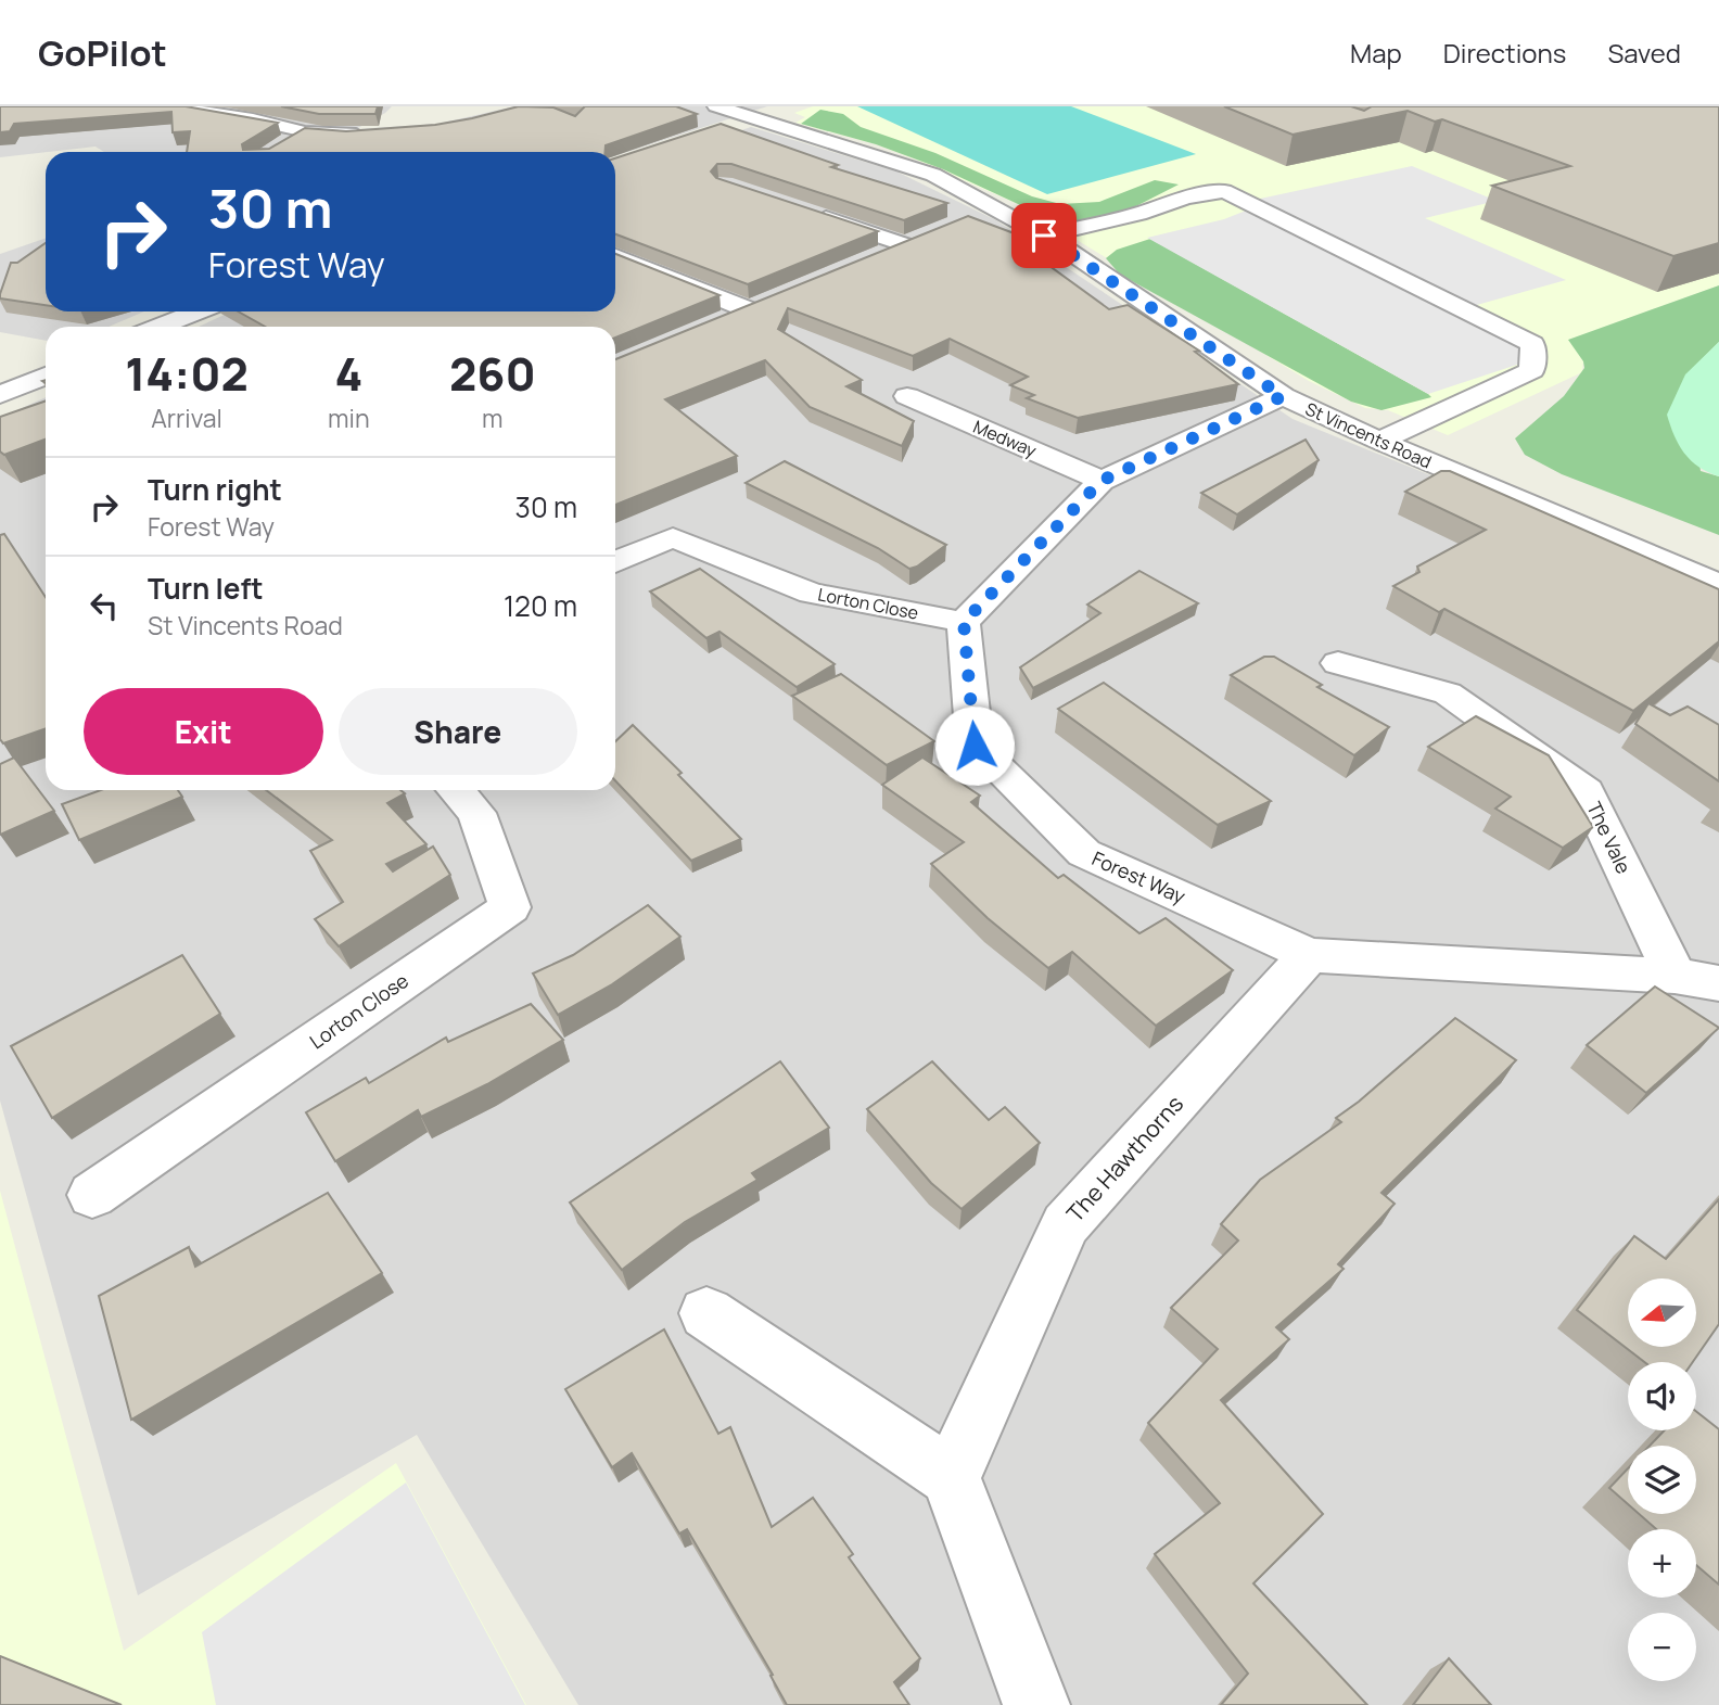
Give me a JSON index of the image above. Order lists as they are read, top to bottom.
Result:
{
  "streets": {
    "street": [
      "St Vincents Road",
      "Medway",
      "Lorton Close",
      "The Vale",
      "Forest Way",
      "The Hawthorns"
    ]
  },
  "crossings": [
    ["Lorton Close", "Forest Way"],
    ["The Vale", "Forest Way"],
    ["Forest Way", "The Hawthorns"]
  ],
  "north": "left",
  "page": {
    "header": "GoPilot",
    "nav": ["Map", "Directions", "Saved"],
    "turn": ["30 m", "Forest Way"],
    "eta": [
      "14:02",
      "Arrival",
      "4",
      "min",
      "260",
      "m"
    ],
    "list": [
      {
        "name": "Turn right",
        "note": "Forest Way",
        "value": "30 m"
      },
      {
        "name": "Turn left",
        "note": "St Vincents Road",
        "value": "120 m"
      }
    ],
    "buttons": ["Exit", "Share"],
    "map_buttons": ["+", "−"]
  }
}
